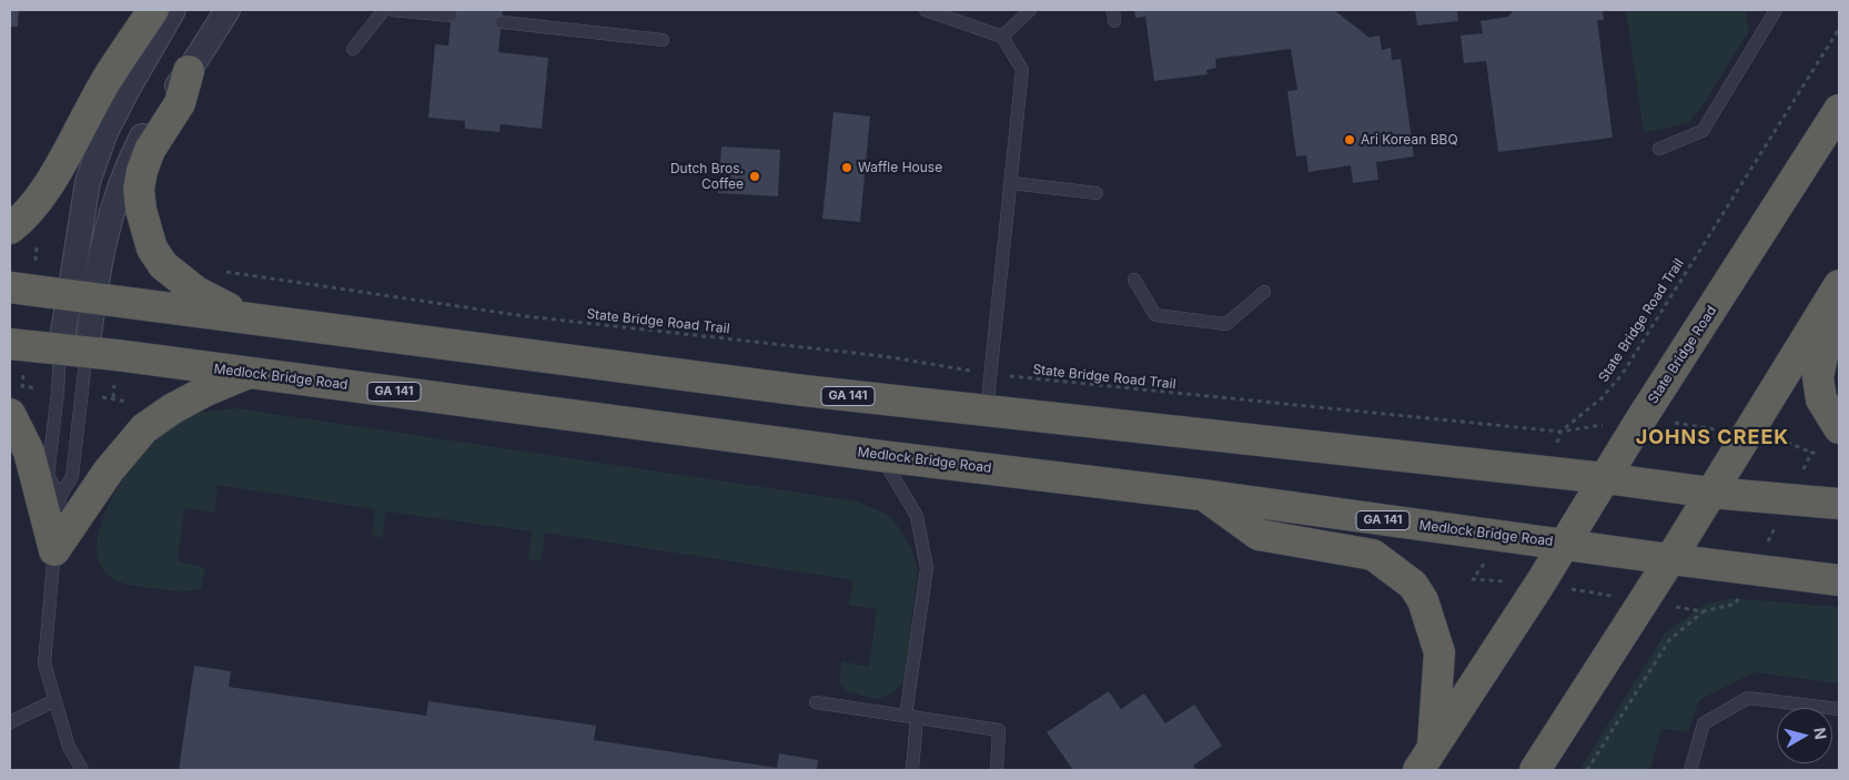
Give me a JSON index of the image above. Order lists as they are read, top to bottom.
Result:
{
  "streets": {
    "highway": ["State Bridge Road", "Medlock Bridge Road", "GA 141"],
    "path": ["State Bridge Road Trail"]
  },
  "crossings": [
    ["State Bridge Road", "Medlock Bridge Road"],
    ["State Bridge Road", "GA 141"]
  ],
  "districts": ["JOHNS CREEK"],
  "places": ["Ari Korean BBQ", "Waffle House", "Dutch Bros. Coffee"],
  "north": "right"
}
